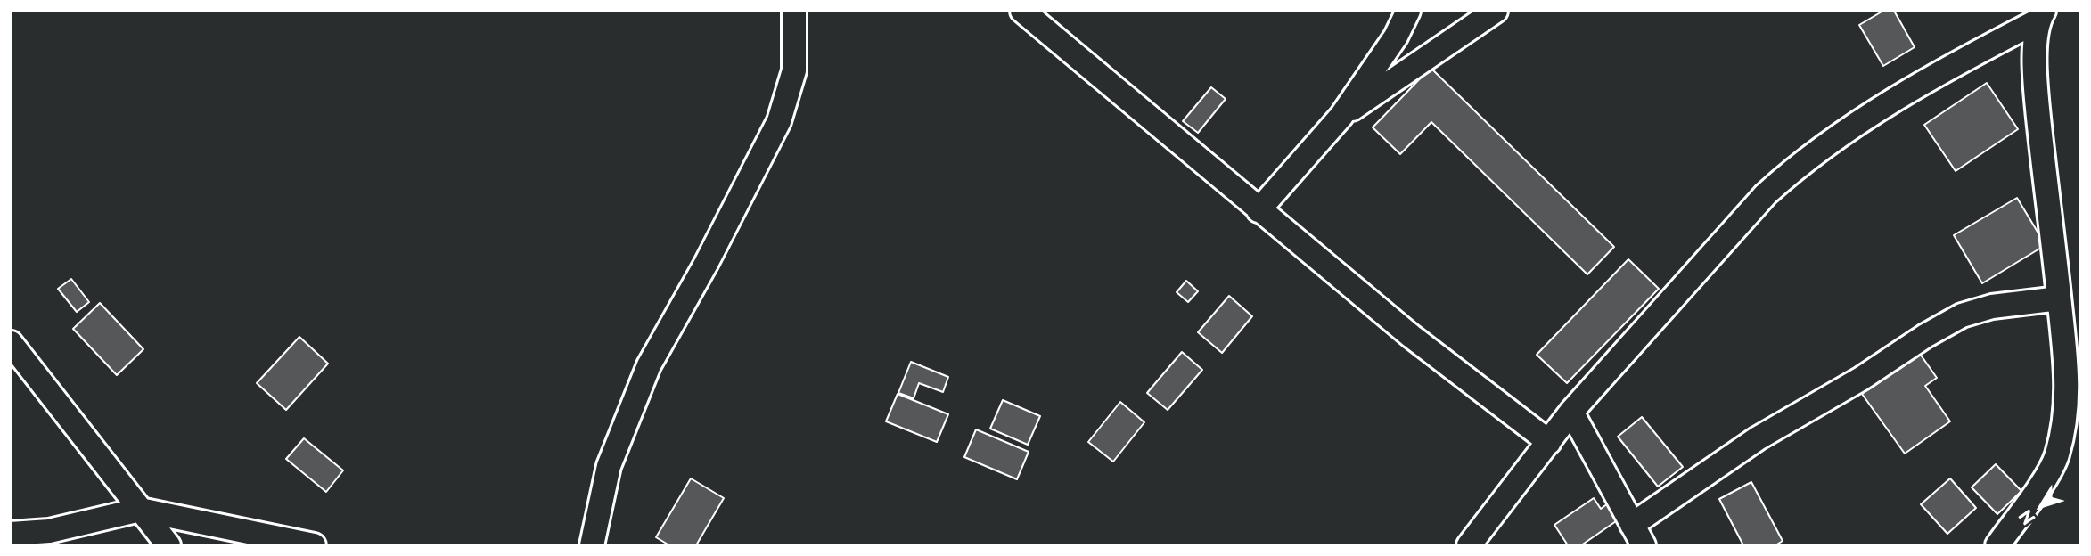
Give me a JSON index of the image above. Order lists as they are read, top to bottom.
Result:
{
  "north": "bottom left"
}
